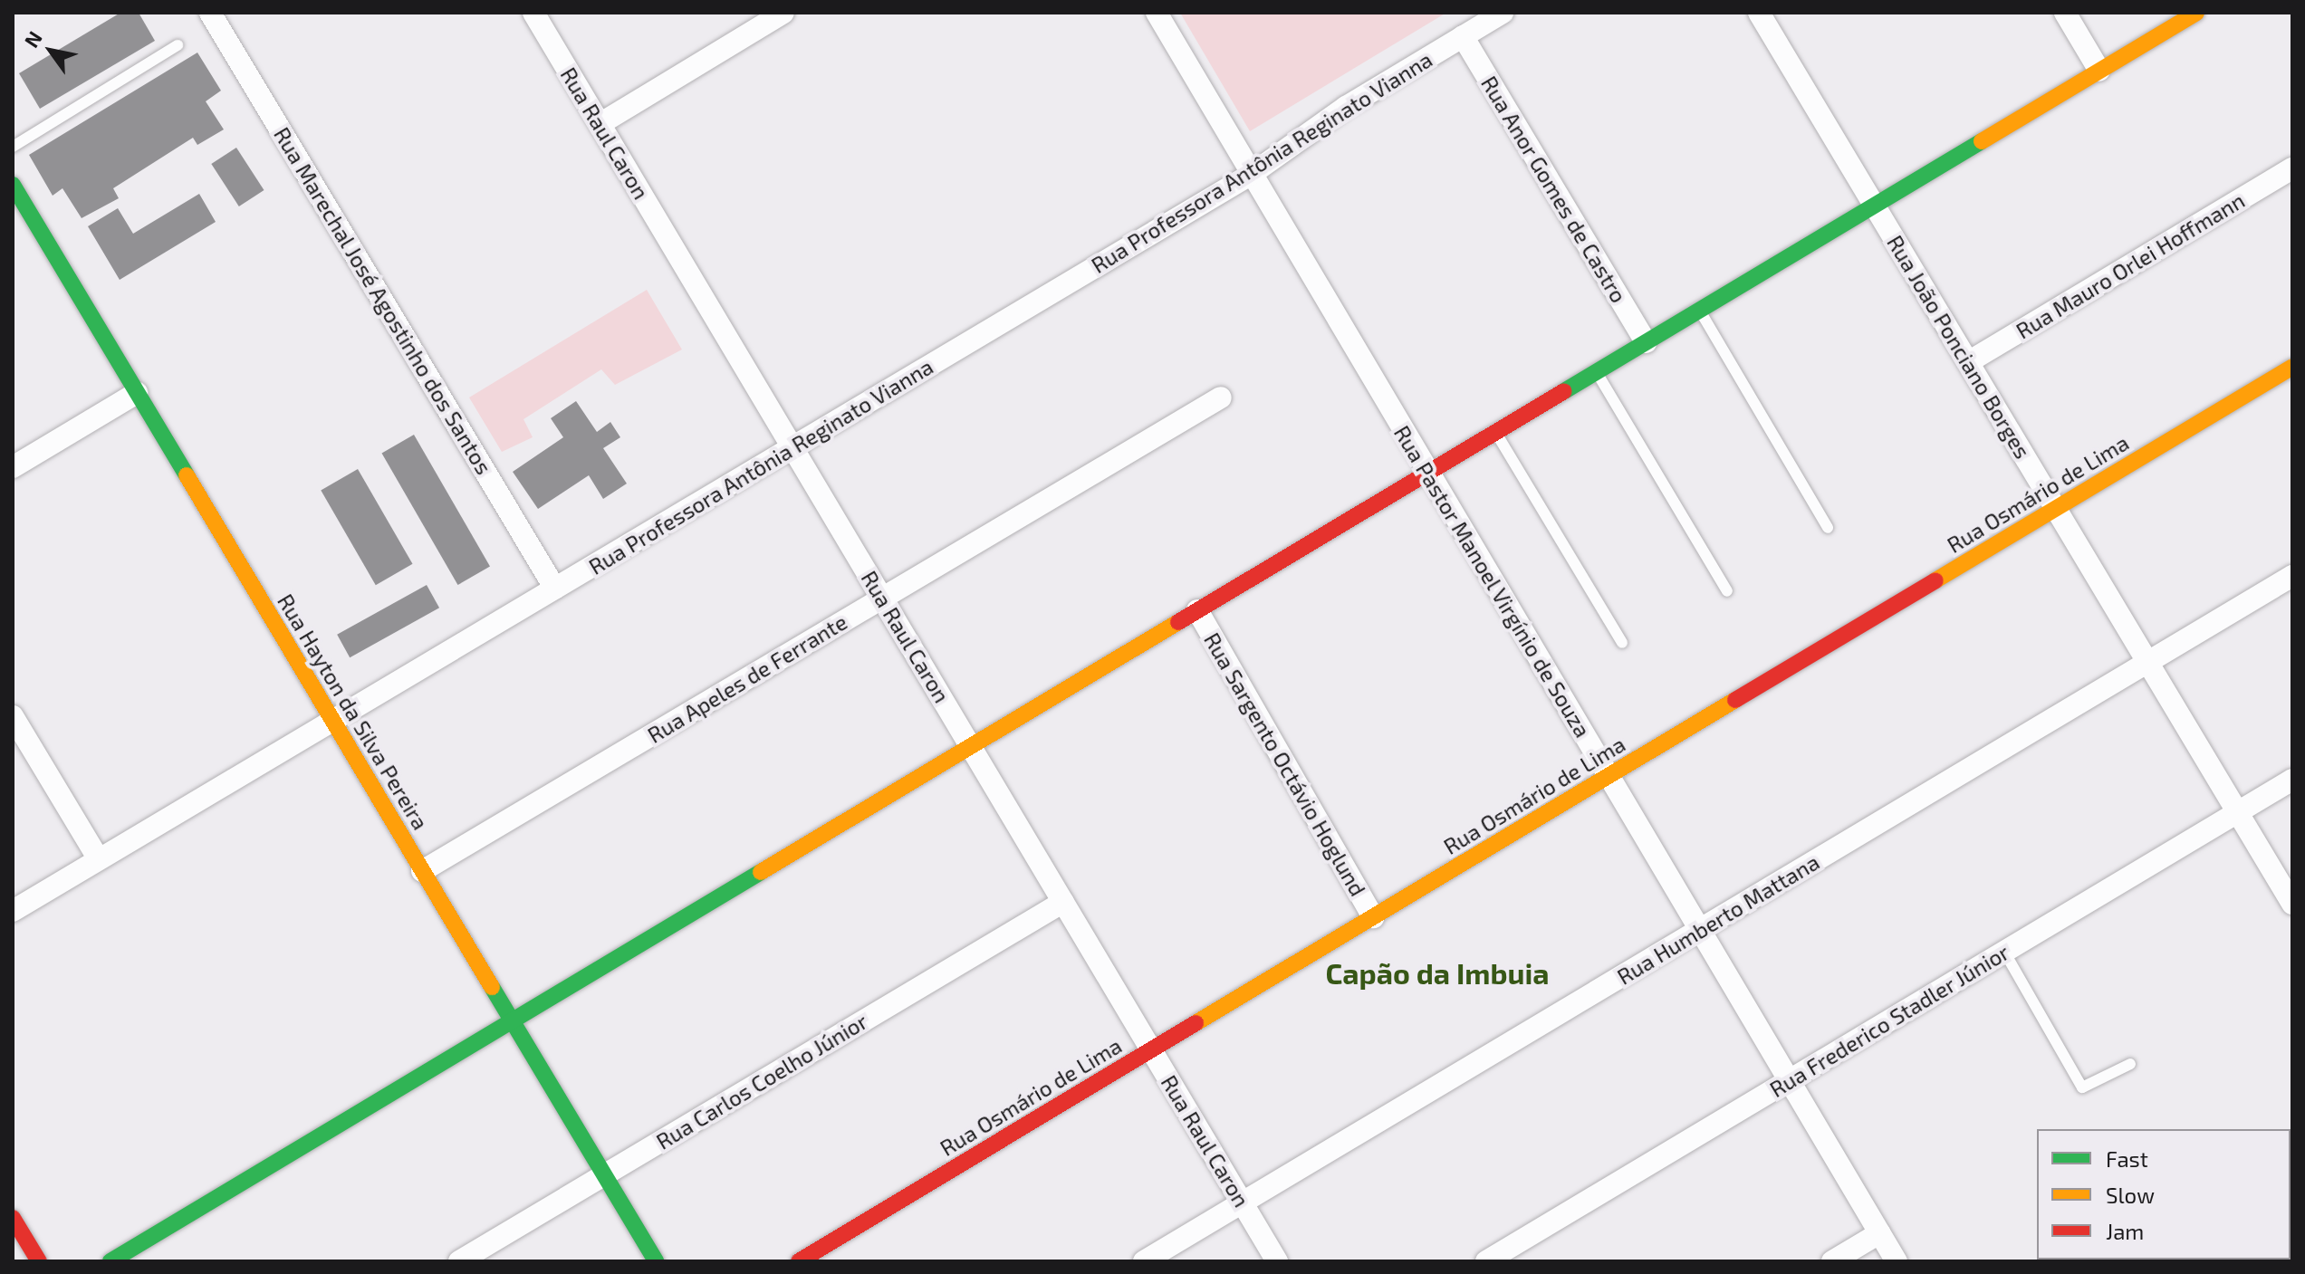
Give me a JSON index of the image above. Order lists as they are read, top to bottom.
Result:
{
  "streets": {
    "street": [
      "Rua Raul Caron",
      "Rua Professora Antônia Reginato Vianna",
      "Rua Anor Gomes de Castro",
      "Rua Mauro Orlei Hoffmann",
      "Rua Marechal José Agostinho dos Santos",
      "Rua João Ponciano Borges",
      "Rua Osmário de Lima",
      "Rua Pastor Manoel Virgínio de Souza",
      "Rua Apeles de Ferrante",
      "Rua Hayton da Silva Pereira",
      "Rua Sargento Octávio Hoglund",
      "Rua Humberto Mattana",
      "Rua Frederico Stadler Júnior",
      "Rua Carlos Coelho Júnior"
    ]
  },
  "crossings": [
    ["Rua Raul Caron", "Rua Professora Antônia Reginato Vianna"],
    ["Rua Raul Caron", "Rua Osmário de Lima"],
    ["Rua Raul Caron", "Rua Apeles de Ferrante"],
    ["Rua Raul Caron", "Rua Humberto Mattana"],
    ["Rua Raul Caron", "Rua Carlos Coelho Júnior"],
    ["Rua Professora Antônia Reginato Vianna", "Rua Anor Gomes de Castro"],
    ["Rua Professora Antônia Reginato Vianna", "Rua Marechal José Agostinho dos Santos"],
    ["Rua Professora Antônia Reginato Vianna", "Rua Pastor Manoel Virgínio de Souza"],
    ["Rua Professora Antônia Reginato Vianna", "Rua Hayton da Silva Pereira"],
    ["Rua Mauro Orlei Hoffmann", "Rua João Ponciano Borges"],
    ["Rua João Ponciano Borges", "Rua Osmário de Lima"],
    ["Rua João Ponciano Borges", "Rua Humberto Mattana"],
    ["Rua João Ponciano Borges", "Rua Frederico Stadler Júnior"],
    ["Rua Osmário de Lima", "Rua Pastor Manoel Virgínio de Souza"],
    ["Rua Osmário de Lima", "Rua Sargento Octávio Hoglund"],
    ["Rua Pastor Manoel Virgínio de Souza", "Rua Humberto Mattana"],
    ["Rua Pastor Manoel Virgínio de Souza", "Rua Frederico Stadler Júnior"],
    ["Rua Apeles de Ferrante", "Rua Hayton da Silva Pereira"],
    ["Rua Hayton da Silva Pereira", "Rua Carlos Coelho Júnior"]
  ],
  "districts": ["Capão da Imbuia"],
  "legend": ["Fast", "Slow", "Jam"],
  "north": "top left"
}
